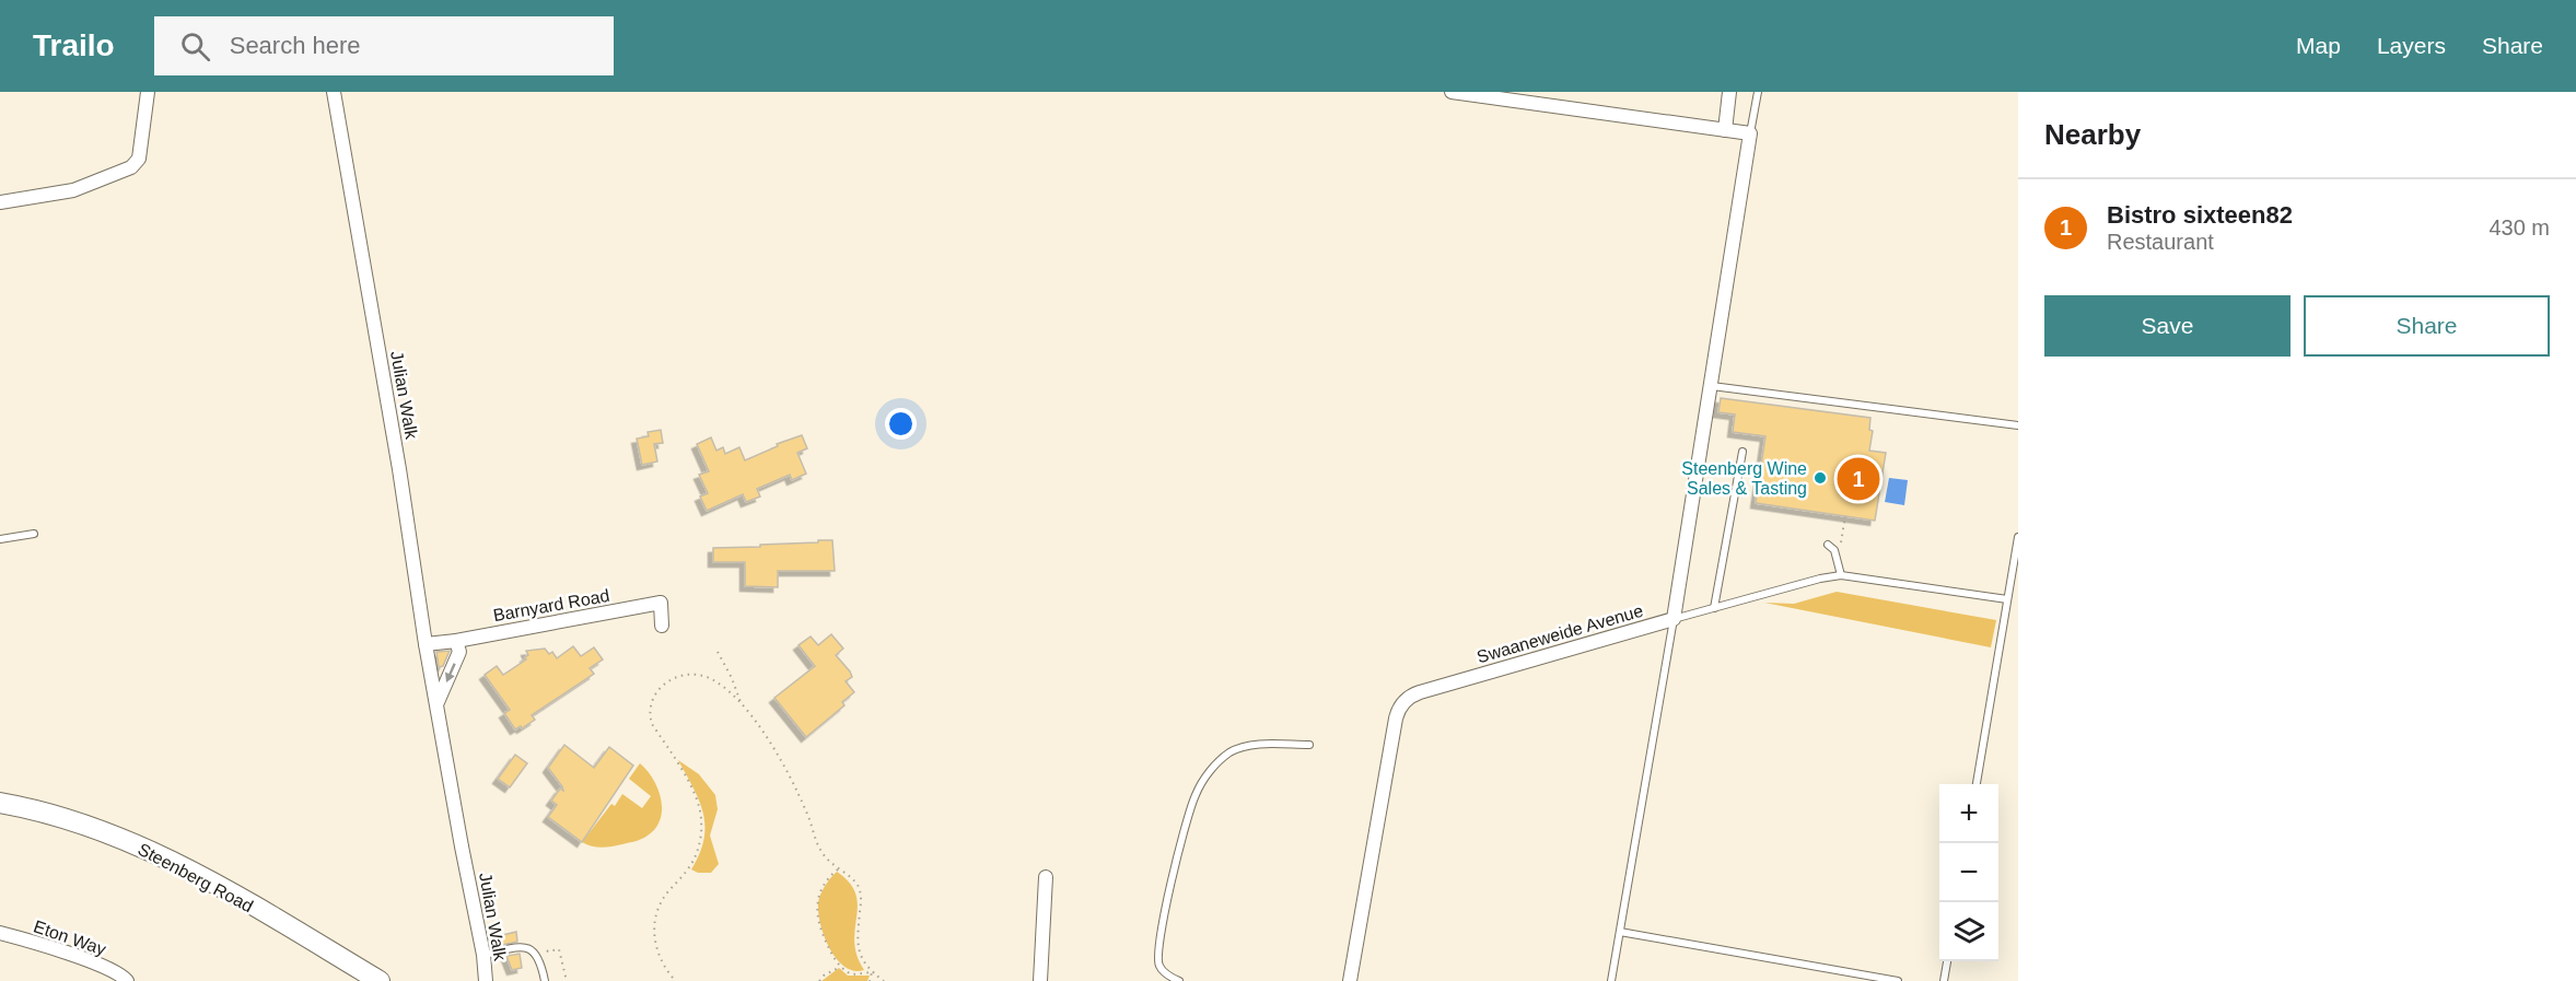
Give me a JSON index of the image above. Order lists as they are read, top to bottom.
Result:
{
  "streets": {
    "main road": ["Steenberg Road"],
    "street": [
      "Julian Walk",
      "Barnyard Road",
      "Swaaneweide Avenue",
      "Eton Way"
    ]
  },
  "crossings": [
    ["Julian Walk", "Barnyard Road"]
  ],
  "places": ["Steenberg Wine Sales & Tasting"],
  "page": {
    "header": "Trailo",
    "search": "Search here",
    "nav": ["Map", "Layers", "Share"],
    "heading": "Nearby",
    "list": [
      {
        "mark": "1",
        "name": "Bistro sixteen82",
        "note": "Restaurant",
        "value": "430 m"
      }
    ],
    "buttons": ["Save", "Share"],
    "pins": "1",
    "map_buttons": ["+", "−"]
  }
}
